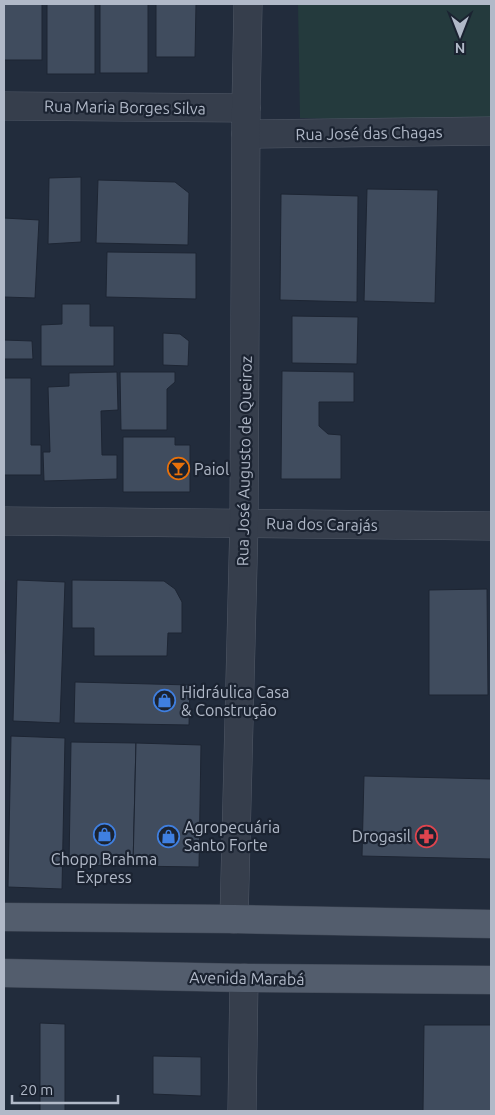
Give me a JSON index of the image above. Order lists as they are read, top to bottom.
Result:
{
  "streets": {
    "main road": ["Avenida Marabá"],
    "street": [
      "Rua Maria Borges Silva",
      "Rua José das Chagas",
      "Rua José Augusto de Queiroz",
      "Rua dos Carajás"
    ]
  },
  "crossings": [
    ["Rua Maria Borges Silva", "Rua José das Chagas"],
    ["Rua Maria Borges Silva", "Rua José Augusto de Queiroz"],
    ["Rua José das Chagas", "Rua José Augusto de Queiroz"],
    ["Rua José Augusto de Queiroz", "Rua dos Carajás"]
  ],
  "places": {
    "bar": ["Paiol"],
    "shop": ["Hidráulica Casa & Construção", "Chopp Brahma Express", "Agropecuária Santo Forte"],
    "pharmacy": ["Drogasil"]
  },
  "scale_bar": "20 m",
  "north": "bottom"
}
